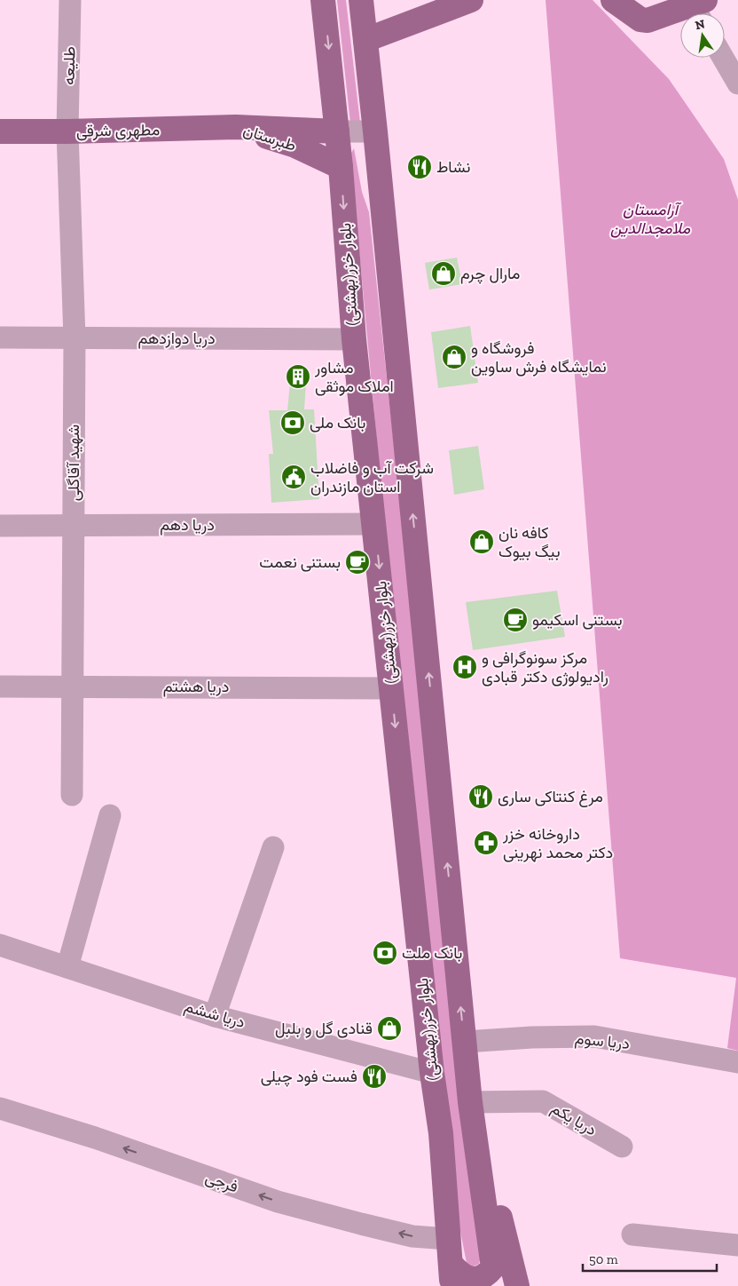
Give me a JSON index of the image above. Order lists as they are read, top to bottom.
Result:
{
  "streets": {
    "main road": ["مطهری شرقی", "طبرستان", "بلوار خزر(بهشتی)"],
    "street": [
      "طلیعه",
      "دریا دوازدهم",
      "شهید آقاگلی",
      "دریا دهم",
      "دریا هشتم",
      "دریا ششم",
      "دریا سوم",
      "دریا یکم",
      "فرجی"
    ]
  },
  "crossings": [
    ["طلیعه", "مطهری شرقی"],
    ["طلیعه", "شهید آقاگلی"],
    ["مطهری شرقی", "طبرستان"],
    ["مطهری شرقی", "شهید آقاگلی"],
    ["طبرستان", "بلوار خزر(بهشتی)"],
    ["بلوار خزر(بهشتی)", "دریا دوازدهم"],
    ["بلوار خزر(بهشتی)", "دریا دهم"],
    ["بلوار خزر(بهشتی)", "دریا هشتم"],
    ["بلوار خزر(بهشتی)", "دریا ششم"],
    ["بلوار خزر(بهشتی)", "فرجی"],
    ["دریا دوازدهم", "شهید آقاگلی"],
    ["شهید آقاگلی", "دریا دهم"],
    ["شهید آقاگلی", "دریا هشتم"]
  ],
  "one_way": ["فرجی"],
  "parks": ["آرامستان ملامجدالدین"],
  "places": {
    "restaurant": ["نشاط", "مرغ کنتاکی ساری", "فست فود چیلی"],
    "shop": [
      "مارال چرم",
      "فروشگاه و نمایشگاه فرش ساوین",
      "کافه نان بیگ بیوک",
      "قنادی گل و بلبل"
    ],
    "building": ["مشاور املاک موثقی"],
    "bank": ["بانک ملی", "بانک ملت"],
    "public building": ["شرکت آب و فاضلاب استان مازندران"],
    "cafe": ["بستنی نعمت", "بستنی اسکیمو"],
    "hospital": ["مركز سونوگرافی و راديولوژی دكتر قبادی"],
    "pharmacy": ["داروخانه خزر دکتر محمد نهرینی"]
  },
  "scale_bar": "50 m",
  "north": "top"
}
